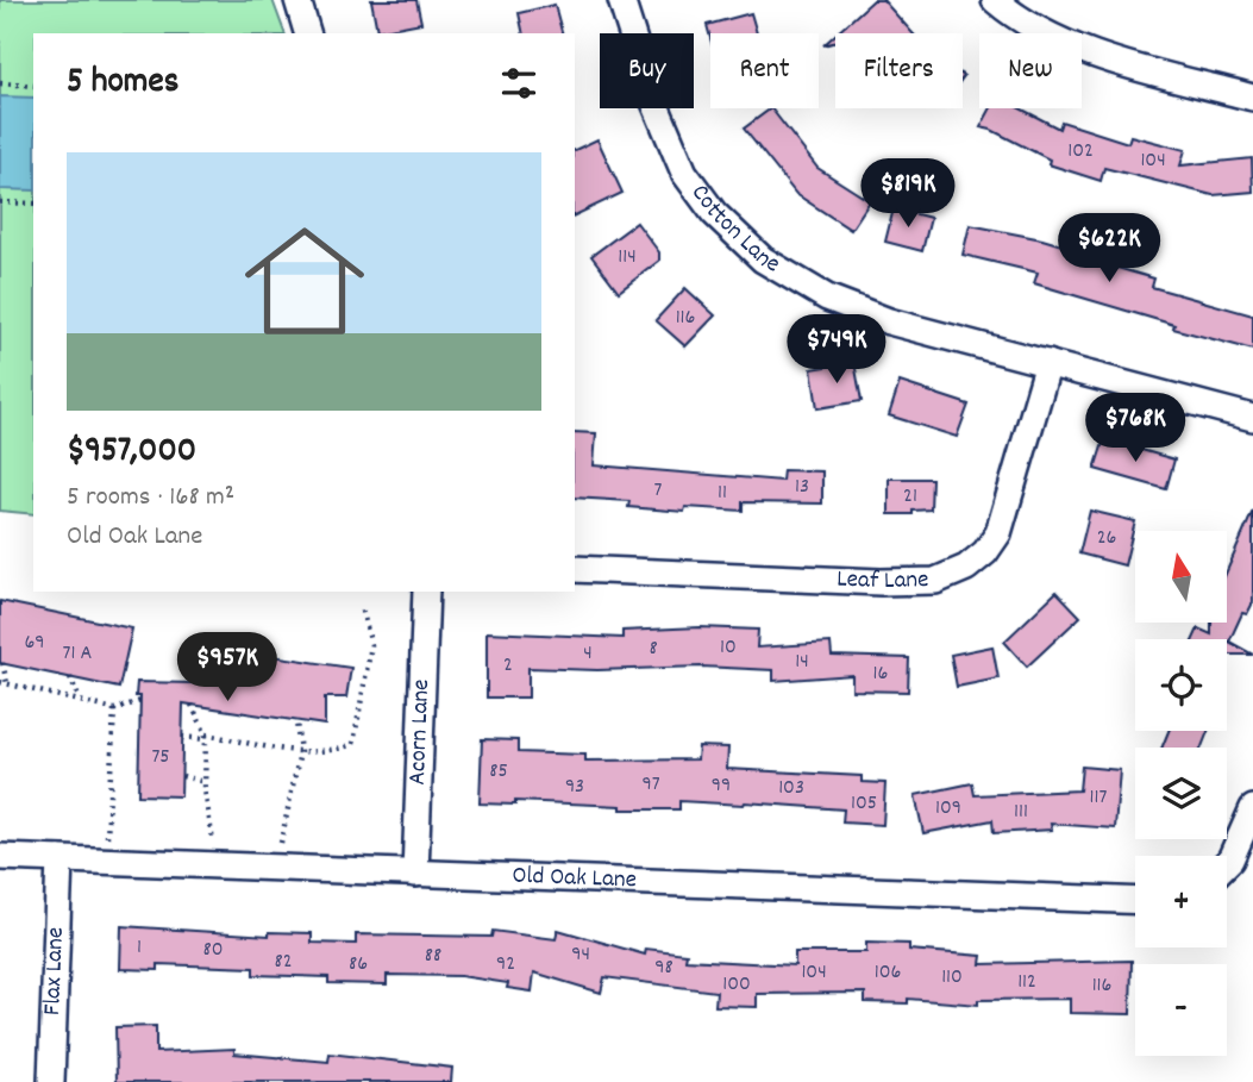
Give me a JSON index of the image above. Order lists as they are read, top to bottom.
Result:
{
  "streets": {
    "street": [
      "Cotton Lane",
      "Leaf Lane",
      "Acorn Lane",
      "Old Oak Lane",
      "Flax Lane"
    ]
  },
  "crossings": [
    ["Cotton Lane", "Leaf Lane"],
    ["Acorn Lane", "Old Oak Lane"],
    ["Old Oak Lane", "Flax Lane"]
  ],
  "house_numbers": [
    "102",
    "104",
    "114",
    "116",
    "13",
    "7",
    "11",
    "21",
    "26",
    "69",
    "10",
    "8",
    "71 A",
    "4",
    "14",
    "2",
    "16",
    "75",
    "85",
    "97",
    "99",
    "93",
    "103",
    "117",
    "105",
    "109",
    "111",
    "1",
    "80",
    "94",
    "88",
    "82",
    "86",
    "92",
    "98",
    "104",
    "106",
    "110",
    "112",
    "100",
    "116"
  ],
  "north": "top",
  "page": {
    "chip": [
      "Buy",
      "Rent",
      "Filters",
      "New"
    ],
    "heading": "5 homes",
    "list": [
      {
        "name": "$957,000",
        "note": "5 rooms · 168 m² · Old Oak Lane"
      }
    ],
    "price": [
      "$819K",
      "$622K",
      "$749K",
      "$768K",
      "$957K"
    ],
    "map_buttons": ["+", "−"]
  }
}
